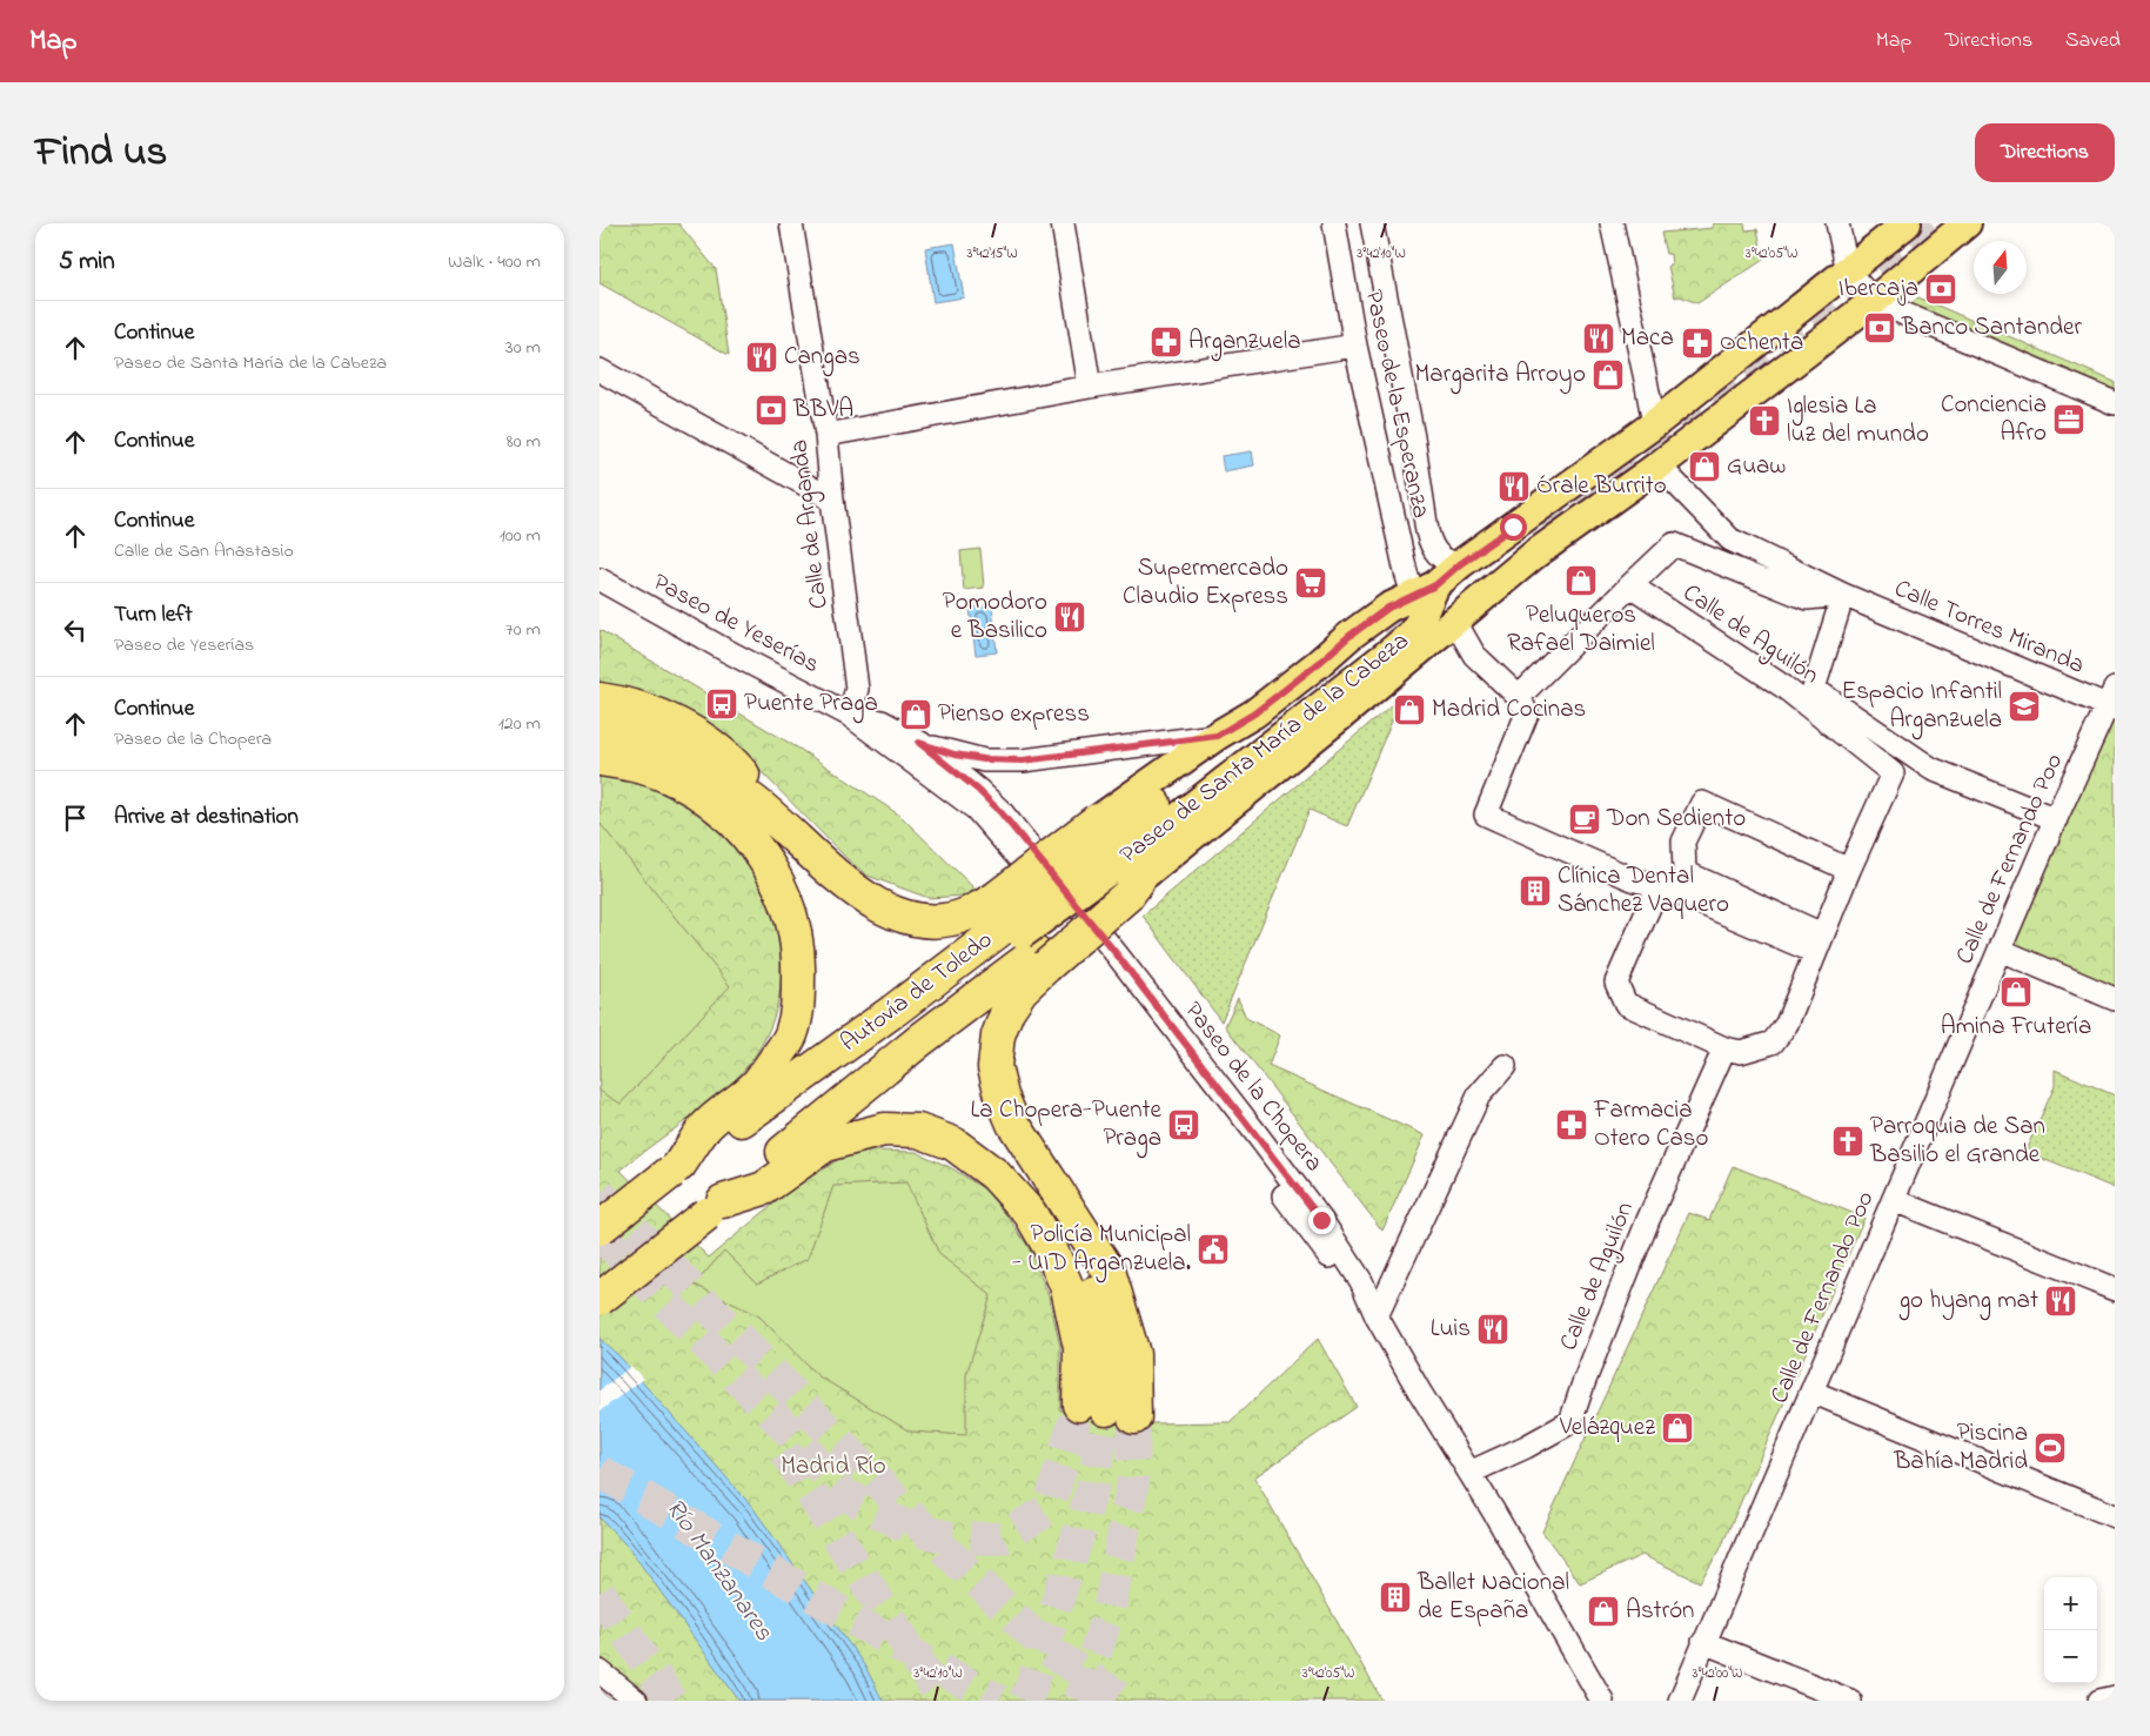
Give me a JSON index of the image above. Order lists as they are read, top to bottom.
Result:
{
  "streets": {
    "highway": ["Autovía de Toledo"],
    "main road": ["Paseo de Santa María de la Cabeza"],
    "street": [
      "Paseo de la Esperanza",
      "Calle de Arganda",
      "Paseo de Yeserías",
      "Calle Torres Miranda",
      "Calle de Aguilón",
      "Calle de Fernando Poo",
      "Paseo de la Chopera"
    ]
  },
  "crossings": [
    ["Paseo de la Esperanza", "Paseo de Santa María de la Cabeza"],
    ["Calle de Arganda", "Paseo de Yeserías"],
    ["Paseo de Yeserías", "Paseo de la Chopera"],
    ["Calle Torres Miranda", "Calle de Aguilón"],
    ["Calle Torres Miranda", "Paseo de Santa María de la Cabeza"],
    ["Calle Torres Miranda", "Calle de Fernando Poo"],
    ["Calle de Aguilón", "Paseo de la Chopera"],
    ["Paseo de Santa María de la Cabeza", "Autovía de Toledo"]
  ],
  "water": ["Río Manzanares"],
  "parks": ["Madrid Río"],
  "places": {
    "bank": ["Ibercaja", "Banco Santander", "BBVA"],
    "restaurant": [
      "Maca",
      "Cangas",
      "Órale Burrito",
      "Pomodoro e Basilico",
      "go hyang mat",
      "Luis"
    ],
    "pharmacy": ["Arganzuela", "Ochenta", "Farmacia Otero Caso"],
    "shop": [
      "Margarita Arroyo",
      "Guaw",
      "Peluqueros Rafael Daimiel",
      "Madrid Cocinas",
      "Pienso express",
      "Amina Frutería",
      "Velázquez",
      "Astrón"
    ],
    "office": ["Conciencia Afro"],
    "church": ["Iglesia La luz del mundo", "Parroquia de San Basilio el Grande"],
    "supermarket": ["Supermercado Claudio Express"],
    "bus stop": ["Puente Praga", "La Chopera-Puente Praga"],
    "school or university": ["Espacio Infantil Arganzuela"],
    "cafe": ["Don Sediento"],
    "building": ["Clínica Dental Sánchez Vaquero", "Ballet Nacional de España"],
    "public building": ["Policía Municipal - UID Arganzuela."],
    "sports": ["Piscina Bahía Madrid"]
  },
  "north": "top",
  "page": {
    "header": "Map",
    "nav": ["Map", "Directions", "Saved"],
    "title": "Find us",
    "buttons": "Directions",
    "heading": ["5 min", "Walk · 400 m"],
    "list": [
      ["Continue", "Paseo de Santa María de la Cabeza", "30 m"],
      ["Continue", "80 m"],
      ["Continue", "Calle de San Anastasio", "100 m"],
      ["Turn left", "Paseo de Yeserías", "70 m"],
      ["Continue", "Paseo de la Chopera", "120 m"],
      "Arrive at destination"
    ],
    "map_buttons": ["+", "−"]
  },
  "coordinates": [
    "3°42'15\"W",
    "3°42'10\"W",
    "3°42'05\"W",
    "3°42'00\"W"
  ]
}
